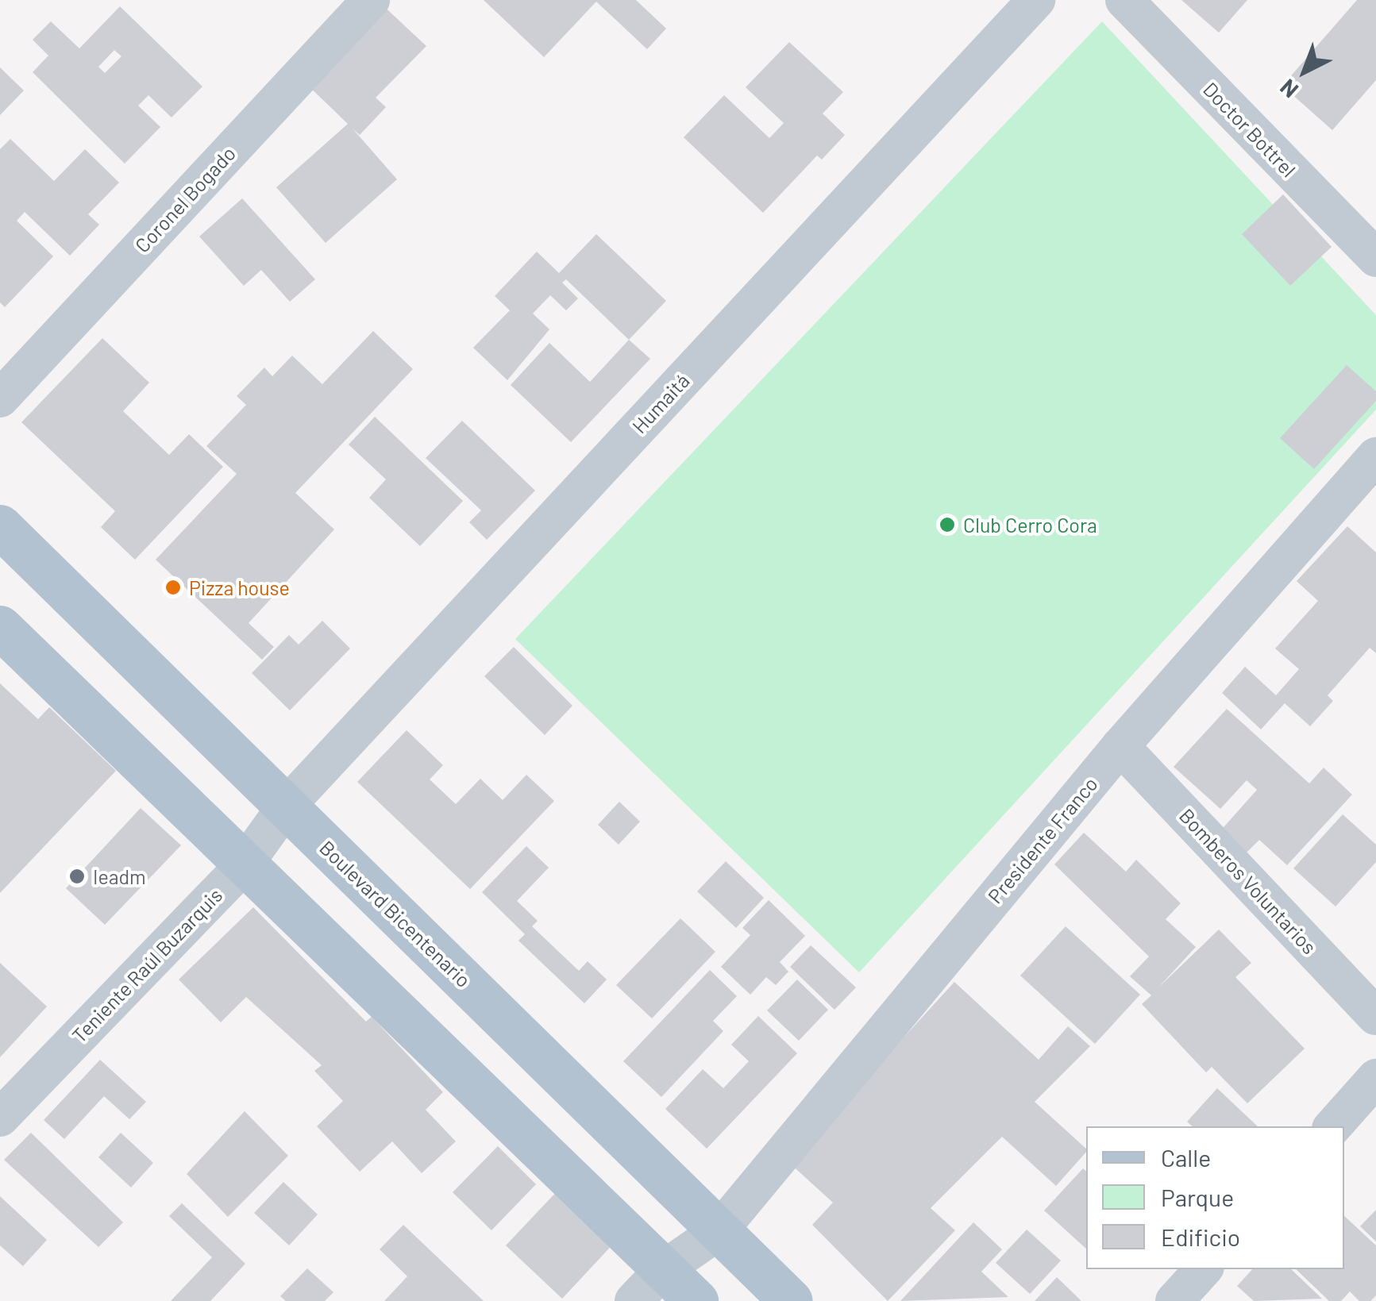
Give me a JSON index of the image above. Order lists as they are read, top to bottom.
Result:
{
  "streets": {
    "main road": ["Boulevard Bicentenario"],
    "street": [
      "Doctor Bottrel",
      "Coronel Bogado",
      "Humaitá",
      "Presidente Franco",
      "Bomberos Voluntarios",
      "Teniente Raúl Buzarquis"
    ]
  },
  "crossings": [
    ["Humaitá", "Boulevard Bicentenario"],
    ["Humaitá", "Teniente Raúl Buzarquis"],
    ["Presidente Franco", "Bomberos Voluntarios"],
    ["Presidente Franco", "Boulevard Bicentenario"],
    ["Boulevard Bicentenario", "Teniente Raúl Buzarquis"]
  ],
  "places": ["Club Cerro Cora", "Pizza house", "Ieadm"],
  "legend": ["Calle", "Parque", "Edificio"],
  "north": "bottom left"
}
